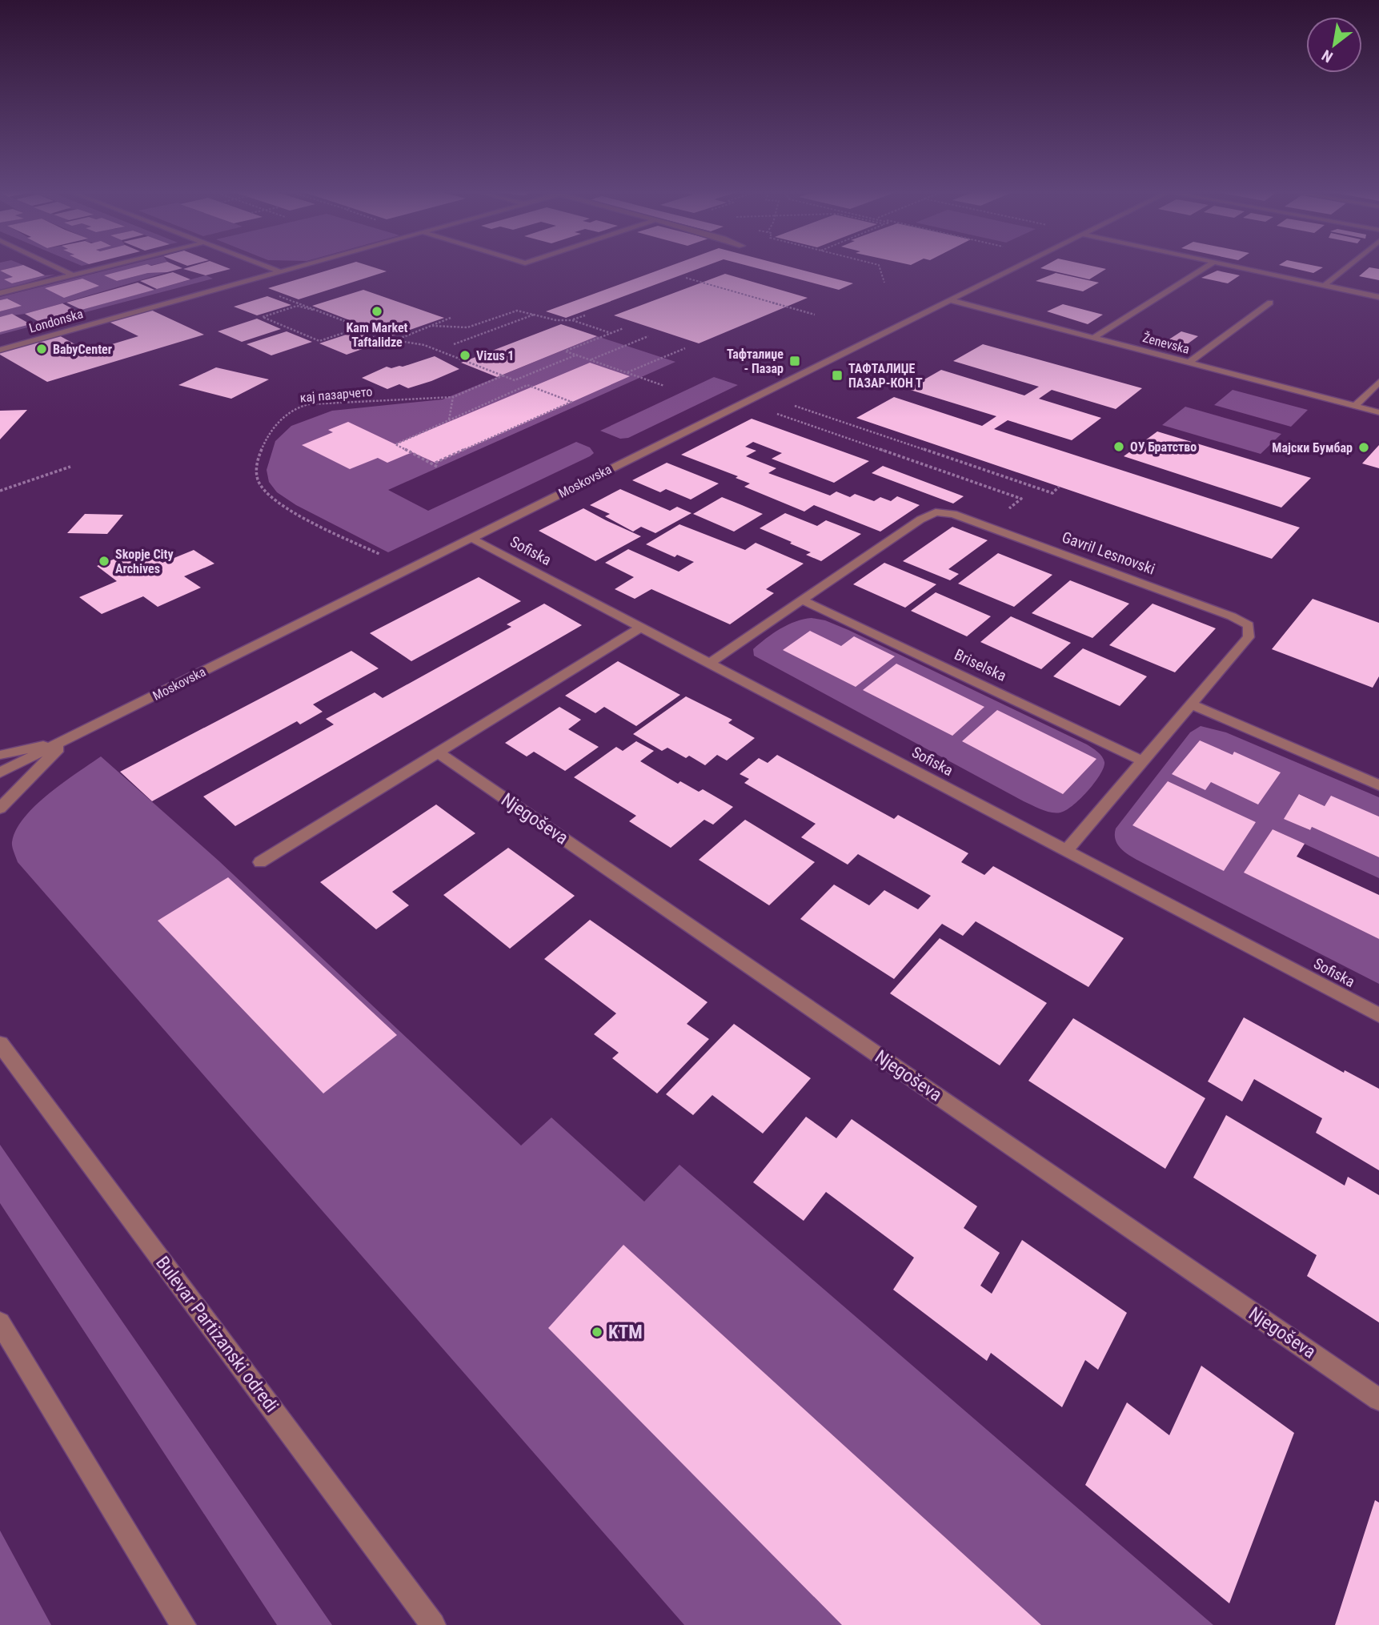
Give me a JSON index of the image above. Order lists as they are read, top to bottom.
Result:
{
  "streets": {
    "street": [
      "Londonska",
      "Ženevska",
      "Moskovska",
      "Sofiska",
      "Gavril Lesnovski",
      "Briselska",
      "Njegoševa",
      "Bulevar Partizanski odredi"
    ],
    "path": ["кај пазарчето"]
  },
  "crossings": [
    ["Ženevska", "Moskovska"],
    ["кај пазарчето", "Moskovska"],
    ["Moskovska", "Sofiska"],
    ["Sofiska", "Gavril Lesnovski"],
    ["Gavril Lesnovski", "Briselska"]
  ],
  "places": {
    "other": [
      "Kam Market Taftalidze",
      "BabyCenter",
      "Vizus 1",
      "ОУ Братство",
      "Мајски Бумбар",
      "Skopje City Archives",
      "KTM"
    ],
    "transit": ["Тафталиџе - Пазар", "ТАФТАЛИЏЕ ПАЗАР-КОН Т"]
  },
  "north": "bottom left"
}
